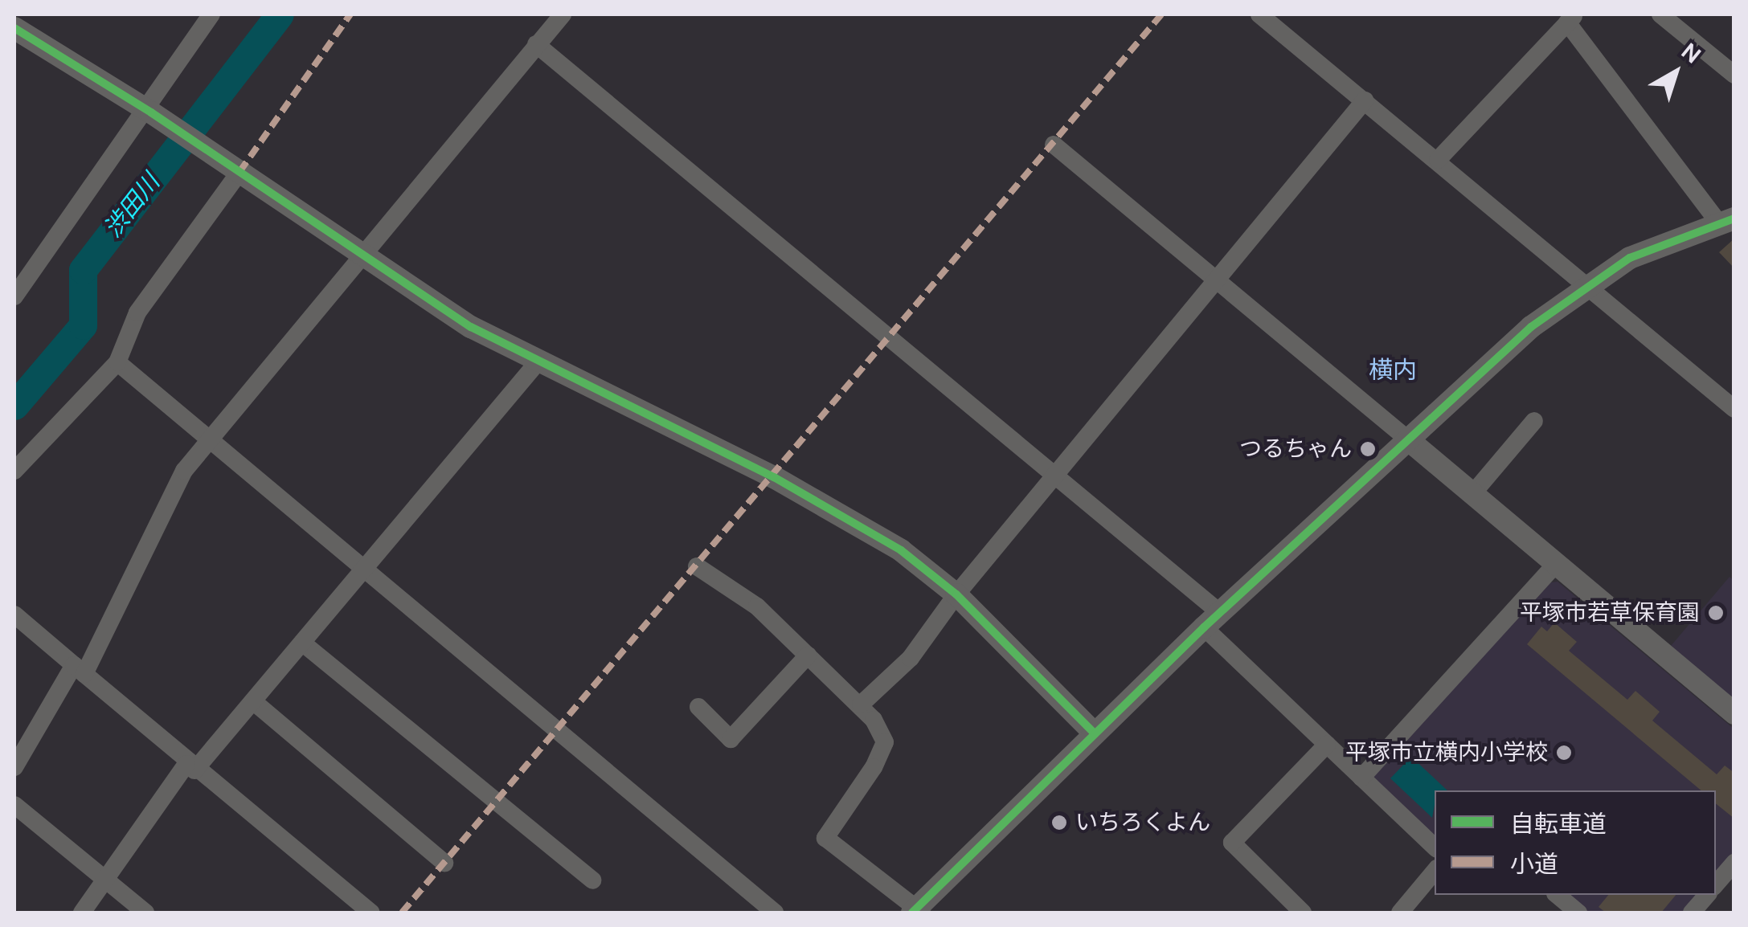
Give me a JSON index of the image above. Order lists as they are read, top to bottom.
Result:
{
  "districts": ["横内"],
  "water": ["渋田川"],
  "places": [
    "つるちゃん",
    "平塚市若草保育園",
    "平塚市立横内小学校",
    "いちろくよん"
  ],
  "legend": ["自転車道", "小道"],
  "north": "top right"
}
